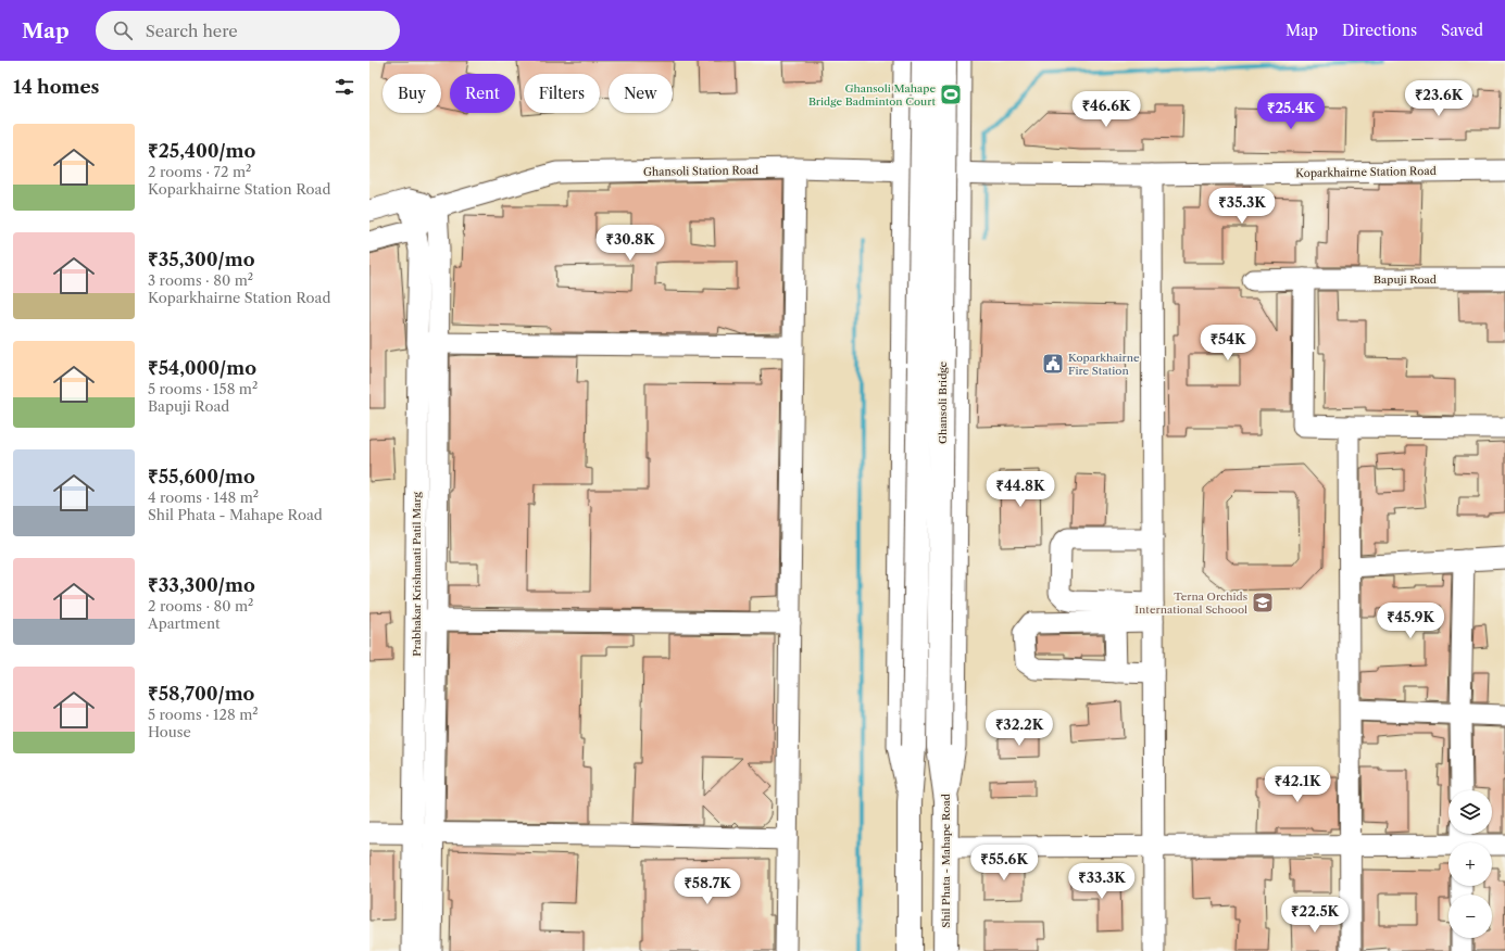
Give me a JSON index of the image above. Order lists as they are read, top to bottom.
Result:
{
  "streets": {
    "main road": ["Ghansoli Bridge", "Shil Phata - Mahape Road"],
    "street": [
      "Ghansoli Station Road",
      "Koparkhairne Station Road",
      "Bapuji Road",
      "Prabhakar Krishanati Patil Marg"
    ]
  },
  "crossings": [
    ["Ghansoli Station Road", "Koparkhairne Station Road"],
    ["Ghansoli Station Road", "Prabhakar Krishanati Patil Marg"],
    ["Ghansoli Bridge", "Shil Phata - Mahape Road"]
  ],
  "places": {
    "sports": ["Ghansoli Mahape Bridge Badminton Court"],
    "public building": ["Koparkhairne Fire Station"],
    "school or university": ["Terna Orchids International Schoool"]
  },
  "page": {
    "header": "Map",
    "search": "Search here",
    "nav": ["Map", "Directions", "Saved"],
    "heading": "14 homes",
    "chip": [
      "Buy",
      "Rent",
      "Filters",
      "New"
    ],
    "price": [
      "₹23.6K",
      "₹46.6K",
      "₹25.4K",
      "₹35.3K",
      "₹30.8K",
      "₹54K",
      "₹44.8K",
      "₹45.9K",
      "₹32.2K",
      "₹42.1K",
      "₹55.6K",
      "₹33.3K",
      "₹58.7K",
      "₹22.5K"
    ],
    "list": [
      {
        "name": "₹25,400/mo",
        "note": "2 rooms · 72 m² · Koparkhairne Station Road"
      },
      {
        "name": "₹35,300/mo",
        "note": "3 rooms · 80 m² · Koparkhairne Station Road"
      },
      {
        "name": "₹54,000/mo",
        "note": "5 rooms · 158 m² · Bapuji Road"
      },
      {
        "name": "₹55,600/mo",
        "note": "4 rooms · 148 m² · Shil Phata - Mahape Road"
      },
      {
        "name": "₹33,300/mo",
        "note": "2 rooms · 80 m² · Apartment"
      },
      {
        "name": "₹58,700/mo",
        "note": "5 rooms · 128 m² · House"
      }
    ],
    "map_buttons": ["+", "−"]
  }
}
